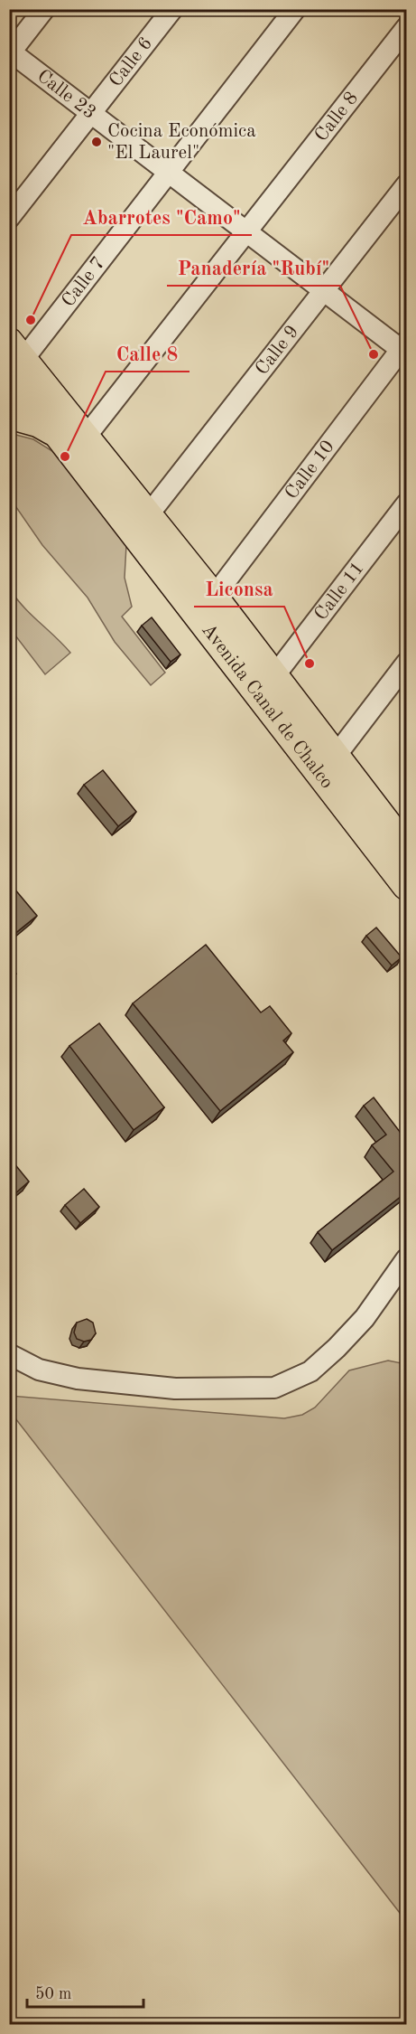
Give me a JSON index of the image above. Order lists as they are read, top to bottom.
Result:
{
  "streets": {
    "main road": ["Avenida Canal de Chalco"],
    "street": [
      "Calle 6",
      "Calle 23",
      "Calle 8",
      "Calle 7",
      "Calle 9",
      "Calle 10",
      "Calle 11"
    ]
  },
  "crossings": [
    ["Calle 6", "Calle 23"],
    ["Calle 23", "Calle 8"],
    ["Calle 23", "Calle 7"],
    ["Calle 23", "Calle 9"],
    ["Calle 23", "Calle 10"],
    ["Calle 8", "Avenida Canal de Chalco"],
    ["Calle 7", "Avenida Canal de Chalco"],
    ["Calle 9", "Avenida Canal de Chalco"],
    ["Calle 10", "Avenida Canal de Chalco"],
    ["Calle 11", "Avenida Canal de Chalco"]
  ],
  "places": [
    "Cocina Económica \"El Laurel\"",
    "Abarrotes \"Camo\"",
    "Panadería \"Rubí\"",
    "Calle 8",
    "Liconsa"
  ],
  "scale_bar": "50 m"
}
